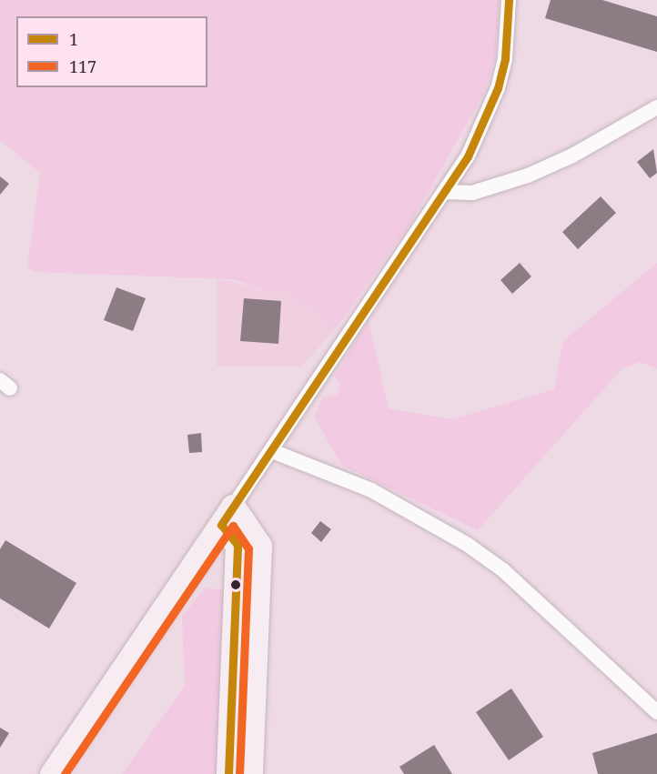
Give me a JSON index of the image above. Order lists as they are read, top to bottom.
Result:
{
  "lines": ["transit line 1", "transit line 117"],
  "legend": ["1", "117"]
}
